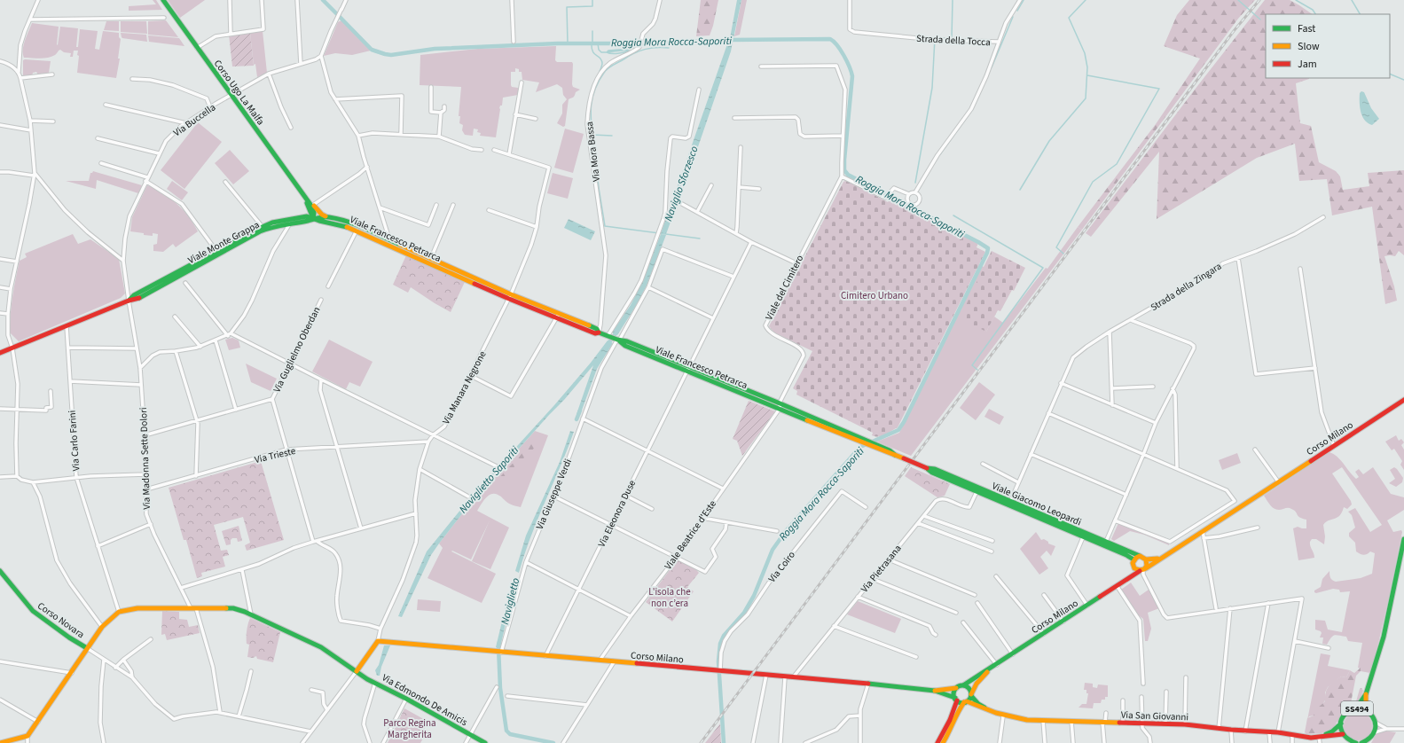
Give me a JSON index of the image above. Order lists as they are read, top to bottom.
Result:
{
  "streets": {
    "main road": [
      "Corso Ugo La Malfa",
      "Viale Francesco Petrarca",
      "Viale Monte Grappa",
      "Corso Milano",
      "Viale Giacomo Leopardi",
      "Corso Novara",
      "Via Edmondo De Amicis",
      "SS494",
      "Via San Giovanni"
    ],
    "street": [
      "Strada della Tocca",
      "Via Buccella",
      "Via Mora Bassa",
      "Strada della Zingara",
      "Viale del Cimitero",
      "Via Guglielmo Oberdan",
      "Via Manara Negrone",
      "Via Carlo Farini",
      "Via Trieste",
      "Via Madonna Sette Dolori",
      "Via Giuseppe Verdi",
      "Via Eleonora Duse",
      "Viale Beatrice d'Este",
      "Via Coiro",
      "Via Pietrasana"
    ]
  },
  "crossings": [
    ["Corso Ugo La Malfa", "Via Buccella"],
    ["Corso Ugo La Malfa", "Viale Francesco Petrarca"],
    ["Corso Ugo La Malfa", "Viale Monte Grappa"],
    ["Via Buccella", "Viale Monte Grappa"],
    ["Via Buccella", "Via Madonna Sette Dolori"],
    ["Via Mora Bassa", "Viale Francesco Petrarca"],
    ["Viale Francesco Petrarca", "Viale Monte Grappa"],
    ["Viale Francesco Petrarca", "Viale del Cimitero"],
    ["Viale Francesco Petrarca", "Via Manara Negrone"],
    ["Viale Francesco Petrarca", "Via Giuseppe Verdi"],
    ["Viale Francesco Petrarca", "Viale Giacomo Leopardi"],
    ["Viale Francesco Petrarca", "Via Eleonora Duse"],
    ["Viale Francesco Petrarca", "Viale Beatrice d'Este"],
    ["Viale Monte Grappa", "Via Carlo Farini"],
    ["Viale Monte Grappa", "Via Madonna Sette Dolori"],
    ["Viale del Cimitero", "Viale Giacomo Leopardi"],
    ["Viale del Cimitero", "Viale Beatrice d'Este"],
    ["Via Guglielmo Oberdan", "Via Trieste"],
    ["Via Manara Negrone", "Corso Milano"],
    ["Via Manara Negrone", "Via Trieste"],
    ["Corso Milano", "Via Giuseppe Verdi"],
    ["Corso Milano", "Viale Giacomo Leopardi"],
    ["Corso Milano", "Via Eleonora Duse"],
    ["Corso Milano", "Viale Beatrice d'Este"],
    ["Corso Milano", "Via Coiro"],
    ["Corso Milano", "Via Pietrasana"],
    ["Corso Milano", "Via San Giovanni"],
    ["Via Carlo Farini", "Via Edmondo De Amicis"],
    ["Via Trieste", "Via Madonna Sette Dolori"],
    ["Via Madonna Sette Dolori", "Via Edmondo De Amicis"],
    ["Via Giuseppe Verdi", "Via Eleonora Duse"],
    ["Viale Giacomo Leopardi", "Viale Beatrice d'Este"],
    ["Viale Giacomo Leopardi", "Via Pietrasana"],
    ["SS494", "Via San Giovanni"]
  ],
  "water": [
    "Roggia Mora Rocca-Saporiti",
    "Naviglio Sforzesco",
    "Naviglietto Saporiti",
    "Naviglietto"
  ],
  "parks": ["Cimitero Urbano", "L'isola che non c’era", "Parco Regina Margherita"],
  "legend": ["Fast", "Slow", "Jam"]
}
